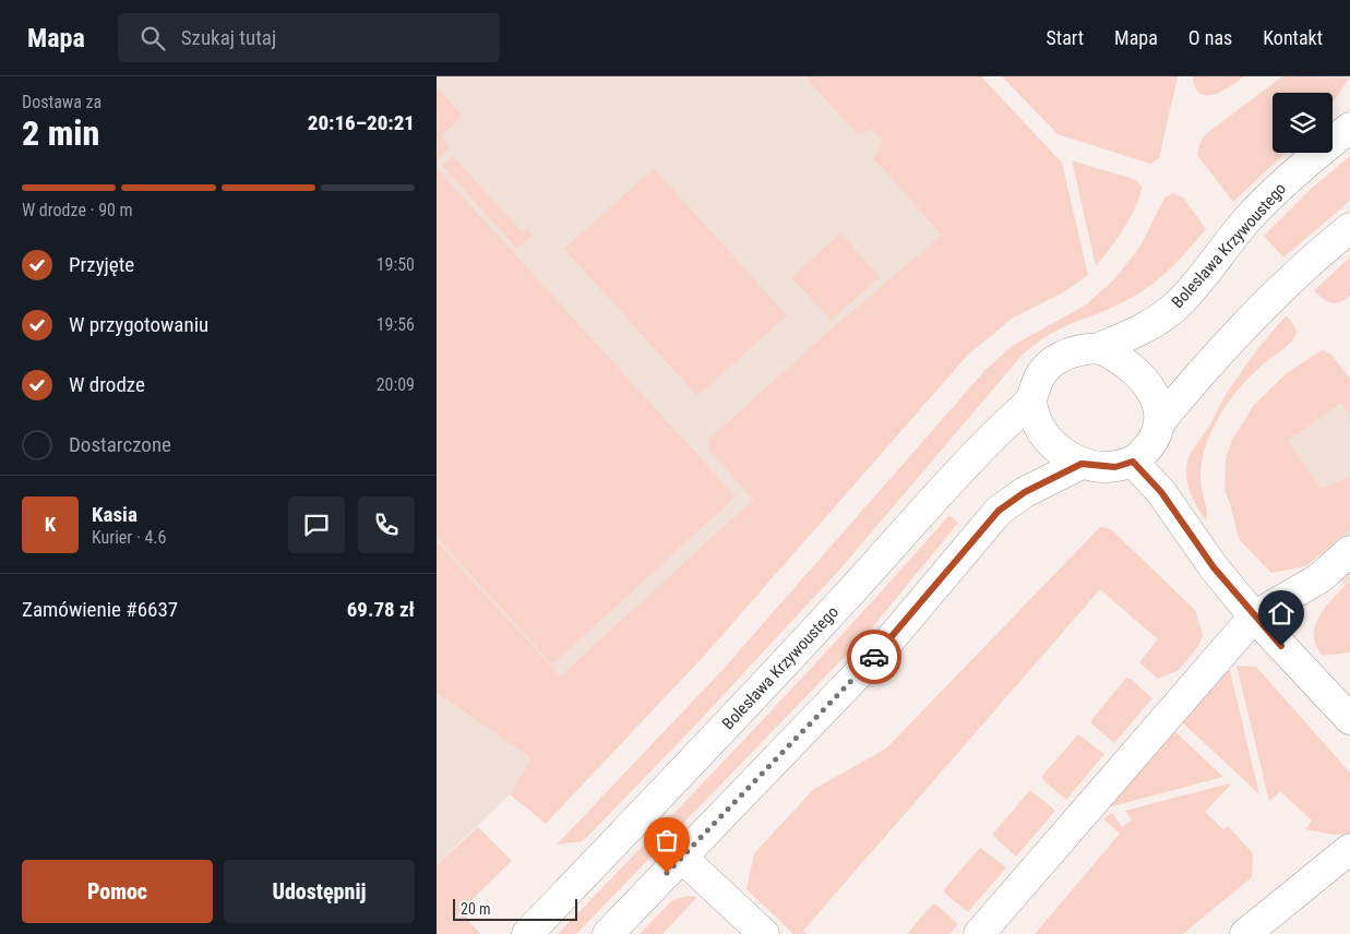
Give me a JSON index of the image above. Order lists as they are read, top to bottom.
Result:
{
  "streets": {
    "main road": ["Bolesława Krzywoustego"]
  },
  "scale_bar": "20 m",
  "page": {
    "header": "Mapa",
    "search": "Szukaj tutaj",
    "nav": [
      "Start",
      "Mapa",
      "O nas",
      "Kontakt"
    ],
    "heading": ["2 min", "Dostawa za", "20:16–20:21"],
    "panel": [
      "Kasia",
      "Kurier · 4.6",
      "Zamówienie #6637",
      "69.78 zł"
    ],
    "bar": "W drodze · 90 m",
    "list": [
      ["Przyjęte", "19:50"],
      ["W przygotowaniu", "19:56"],
      ["W drodze", "20:09"],
      "Dostarczone"
    ],
    "round": "K",
    "buttons": ["Pomoc", "Udostępnij"],
    "scale": "20 m"
  }
}
